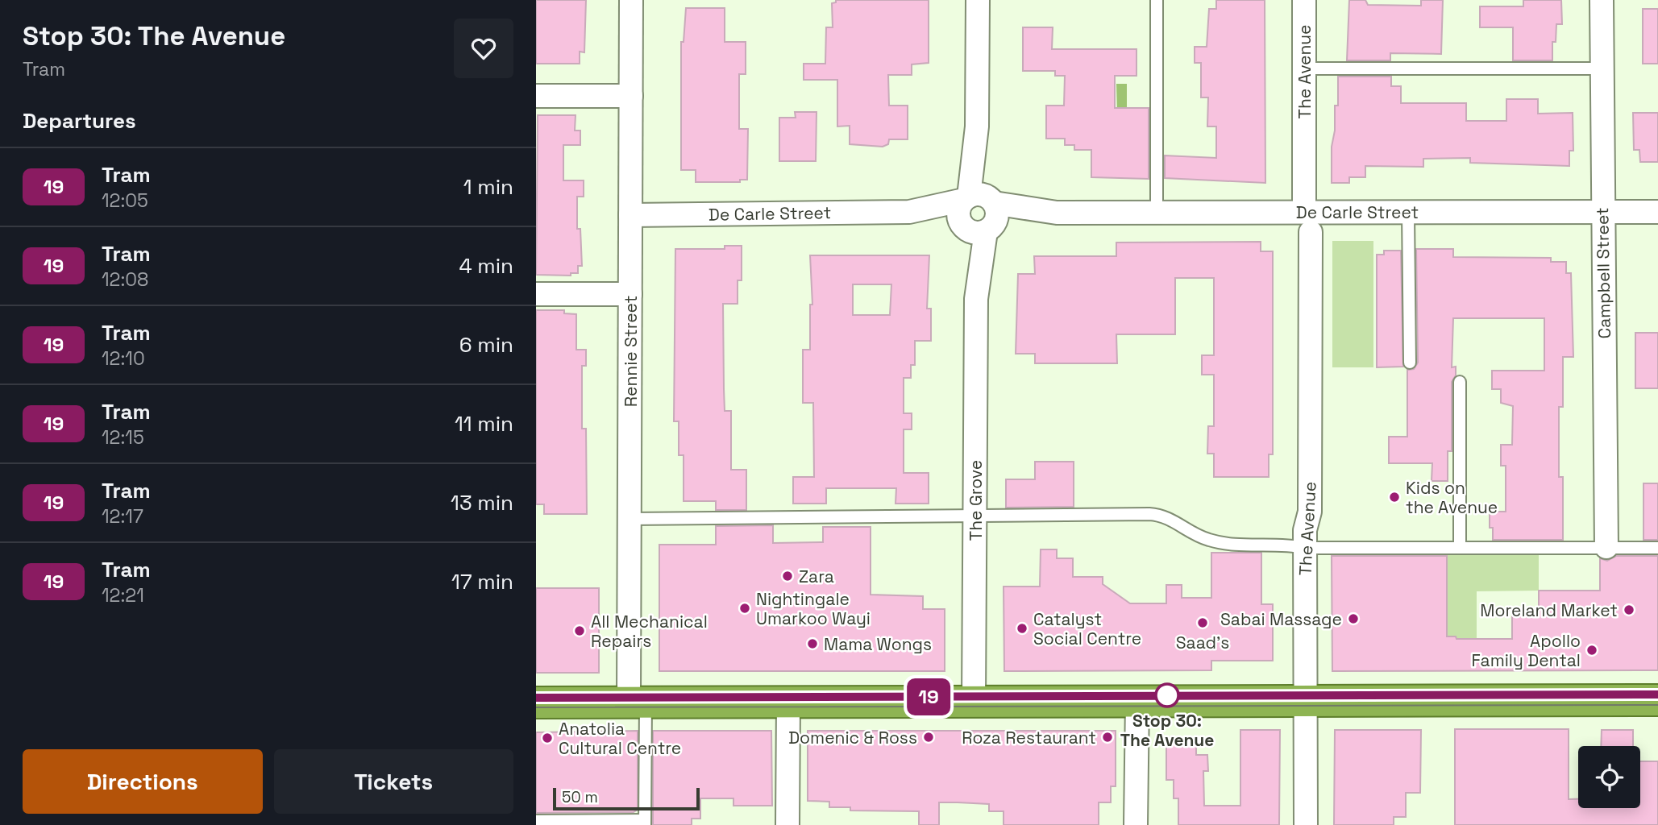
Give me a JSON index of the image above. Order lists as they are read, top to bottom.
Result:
{
  "streets": {
    "street": [
      "The Avenue",
      "De Carle Street",
      "Campbell Street",
      "Rennie Street",
      "The Grove"
    ]
  },
  "crossings": [
    ["The Avenue", "De Carle Street"],
    ["De Carle Street", "Campbell Street"],
    ["De Carle Street", "Rennie Street"],
    ["De Carle Street", "The Grove"]
  ],
  "places": [
    "Kids on the Avenue",
    "Zara",
    "Nightingale Umarkoo Wayi",
    "Moreland Market",
    "Sabai Massage",
    "Saad's",
    "Catalyst Social Centre",
    "All Mechanical Repairs",
    "Mama Wongs",
    "Apollo Family Dental",
    "Stop 30: The Avenue",
    "Domenic & Ross",
    "Roza Restaurant",
    "Anatolia Cultural Centre"
  ],
  "lines": ["tram line 19"],
  "scale_bar": "50 m",
  "page": {
    "heading": [
      ["Stop 30: The Avenue", "Tram"],
      "Departures"
    ],
    "on_map": "19",
    "list": [
      {
        "mark": "19",
        "name": "Tram",
        "note": "12:05",
        "value": "1 min"
      },
      {
        "mark": "19",
        "name": "Tram",
        "note": "12:08",
        "value": "4 min"
      },
      {
        "mark": "19",
        "name": "Tram",
        "note": "12:10",
        "value": "6 min"
      },
      {
        "mark": "19",
        "name": "Tram",
        "note": "12:15",
        "value": "11 min"
      },
      {
        "mark": "19",
        "name": "Tram",
        "note": "12:17",
        "value": "13 min"
      },
      {
        "mark": "19",
        "name": "Tram",
        "note": "12:21",
        "value": "17 min"
      }
    ],
    "buttons": ["Directions", "Tickets"],
    "scale": "50 m"
  }
}
